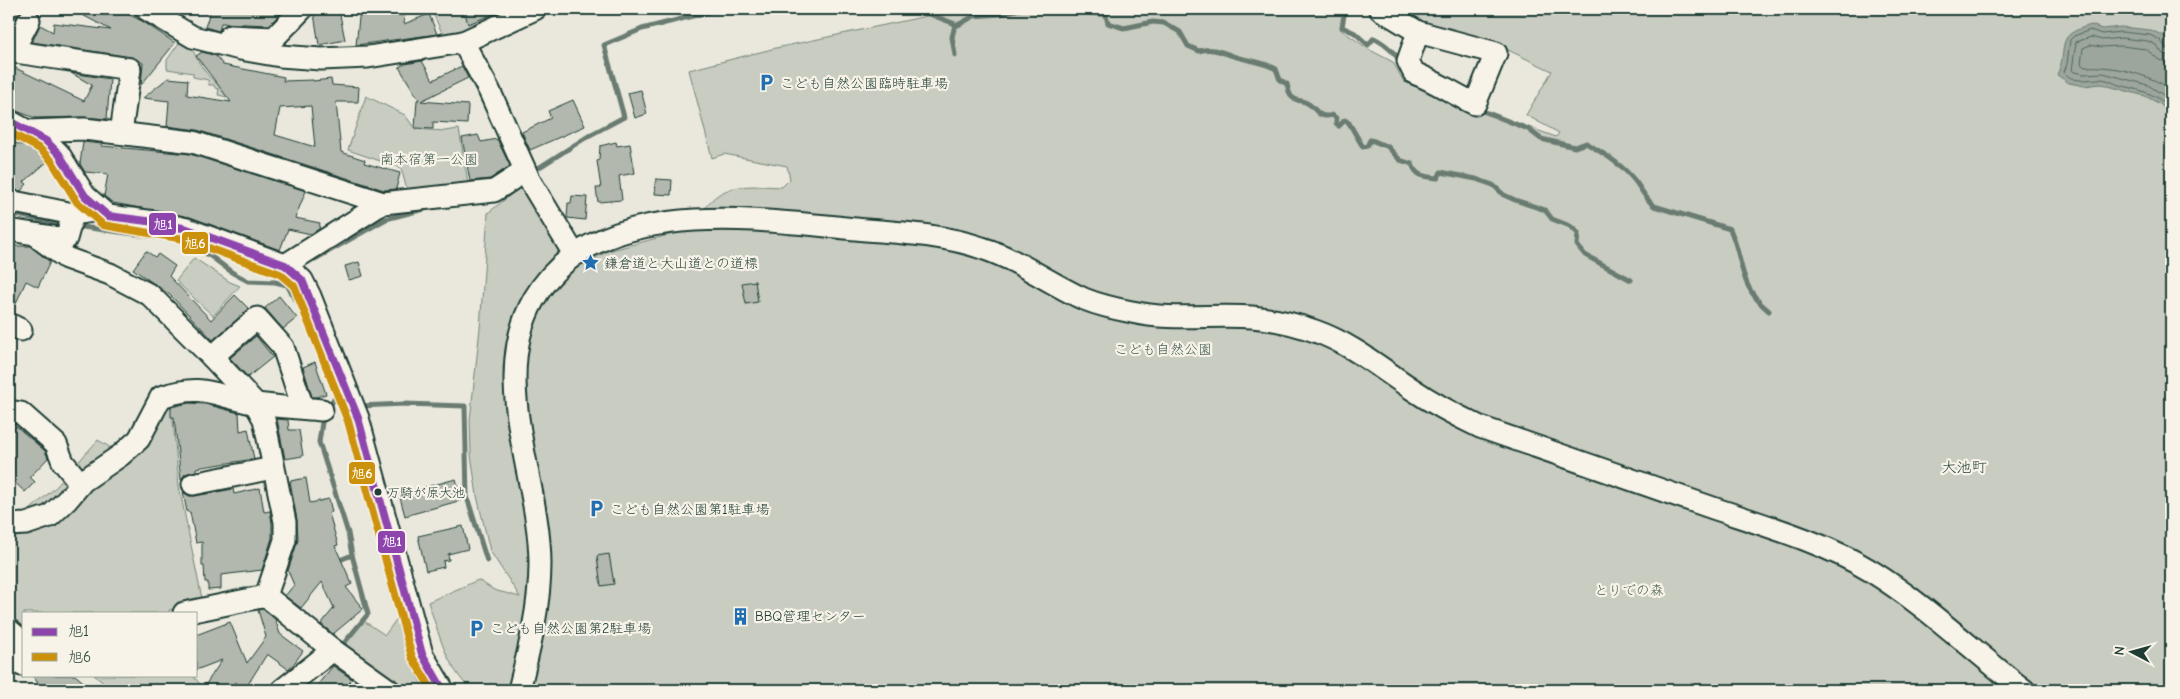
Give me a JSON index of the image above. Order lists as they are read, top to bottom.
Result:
{
  "districts": ["大池町"],
  "parks": ["南本宿第一公園", "こども自然公園", "とりでの森"],
  "places": {
    "parking": ["こども自然公園臨時駐車場", "こども自然公園第1駐車場", "こども自然公園第2駐車場"],
    "place": ["鎌倉道と大山道との道標"],
    "other": ["万騎が原大池"],
    "building": ["BBQ管理センター"]
  },
  "lines": ["transit line 旭1", "transit line 旭6"],
  "legend": ["旭1", "旭6"],
  "north": "left"
}
